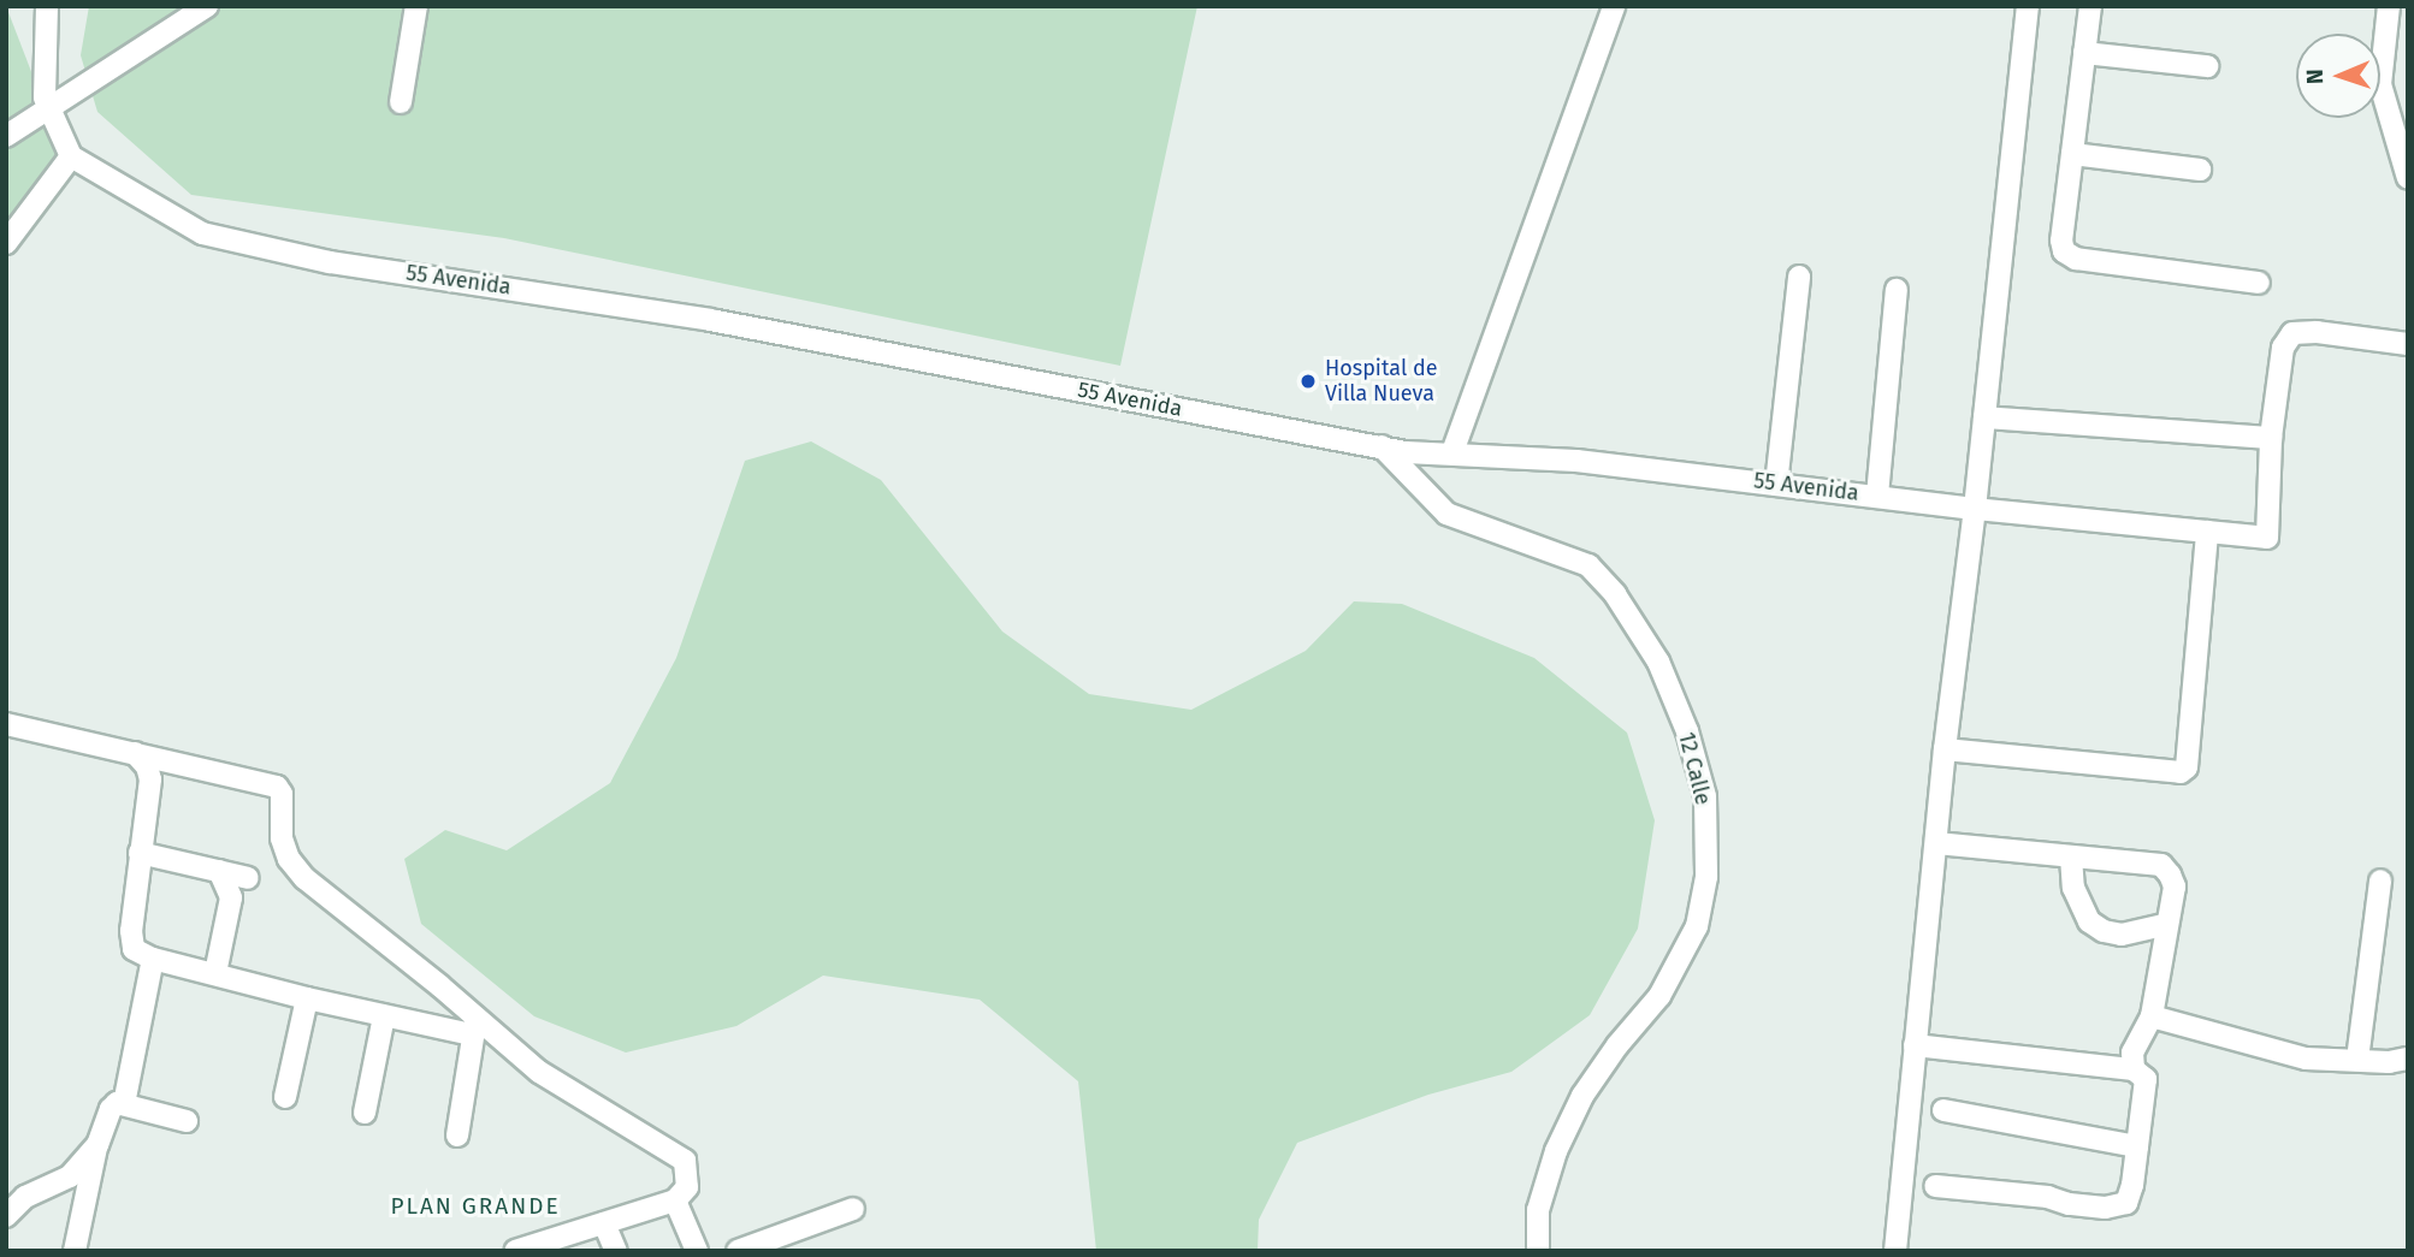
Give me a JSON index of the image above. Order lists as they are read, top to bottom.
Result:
{
  "streets": {
    "street": ["55 Avenida", "12 Calle"]
  },
  "crossings": [
    ["55 Avenida", "12 Calle"]
  ],
  "districts": ["PLAN GRANDE"],
  "places": ["Hospital de Villa Nueva"],
  "north": "left"
}
